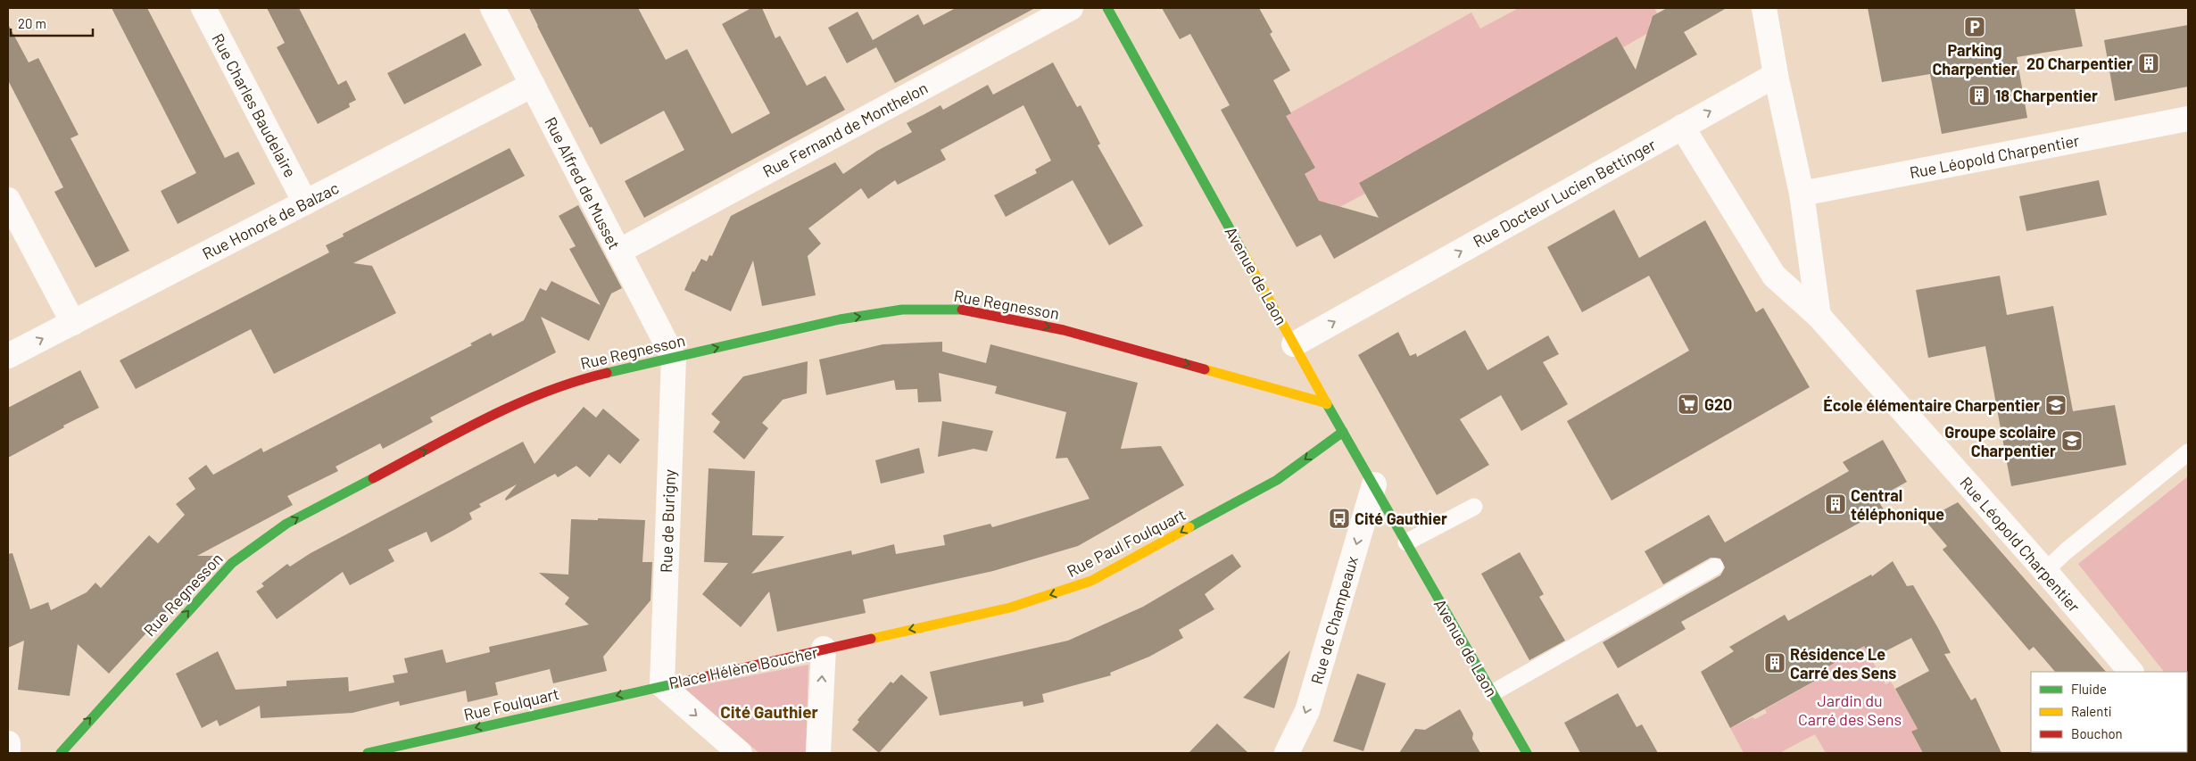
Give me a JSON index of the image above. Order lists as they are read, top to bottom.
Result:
{
  "streets": {
    "street": [
      "Rue Charles Baudelaire",
      "Rue Fernand de Monthelon",
      "Rue Léopold Charpentier",
      "Rue Alfred de Musset",
      "Rue Docteur Lucien Bettinger",
      "Rue Honoré de Balzac",
      "Avenue de Laon",
      "Rue Regnesson",
      "Rue de Burigny",
      "Rue Paul Foulquart",
      "Rue de Champeaux",
      "Place Hélène Boucher",
      "Rue Foulquart"
    ]
  },
  "crossings": [
    ["Rue Charles Baudelaire", "Rue Honoré de Balzac"],
    ["Rue Fernand de Monthelon", "Rue Alfred de Musset"],
    ["Rue Léopold Charpentier", "Rue Docteur Lucien Bettinger"],
    ["Rue Alfred de Musset", "Rue Honoré de Balzac"],
    ["Rue Alfred de Musset", "Rue Regnesson"],
    ["Rue Alfred de Musset", "Rue de Burigny"],
    ["Rue Docteur Lucien Bettinger", "Avenue de Laon"],
    ["Avenue de Laon", "Rue Regnesson"],
    ["Avenue de Laon", "Rue Paul Foulquart"],
    ["Avenue de Laon", "Rue de Champeaux"],
    ["Rue Regnesson", "Rue de Burigny"],
    ["Rue de Burigny", "Place Hélène Boucher"],
    ["Rue de Burigny", "Rue Foulquart"],
    ["Rue Paul Foulquart", "Place Hélène Boucher"],
    ["Place Hélène Boucher", "Rue Foulquart"]
  ],
  "one_way": [
    "Rue Docteur Lucien Bettinger",
    "Rue Regnesson",
    "Rue Paul Foulquart",
    "Rue de Champeaux",
    "Rue Foulquart"
  ],
  "districts": ["Cité Gauthier"],
  "parks": ["Jardin du Carré des Sens"],
  "places": {
    "parking": ["Parking Charpentier"],
    "building": [
      "20 Charpentier",
      "18 Charpentier",
      "Central téléphonique",
      "Résidence Le Carré des Sens"
    ],
    "supermarket": ["G20"],
    "school or university": ["École élémentaire Charpentier", "Groupe scolaire Charpentier"],
    "bus stop": ["Cité Gauthier"]
  },
  "legend": ["Fluide", "Ralenti", "Bouchon"],
  "scale_bar": "20 m"
}
